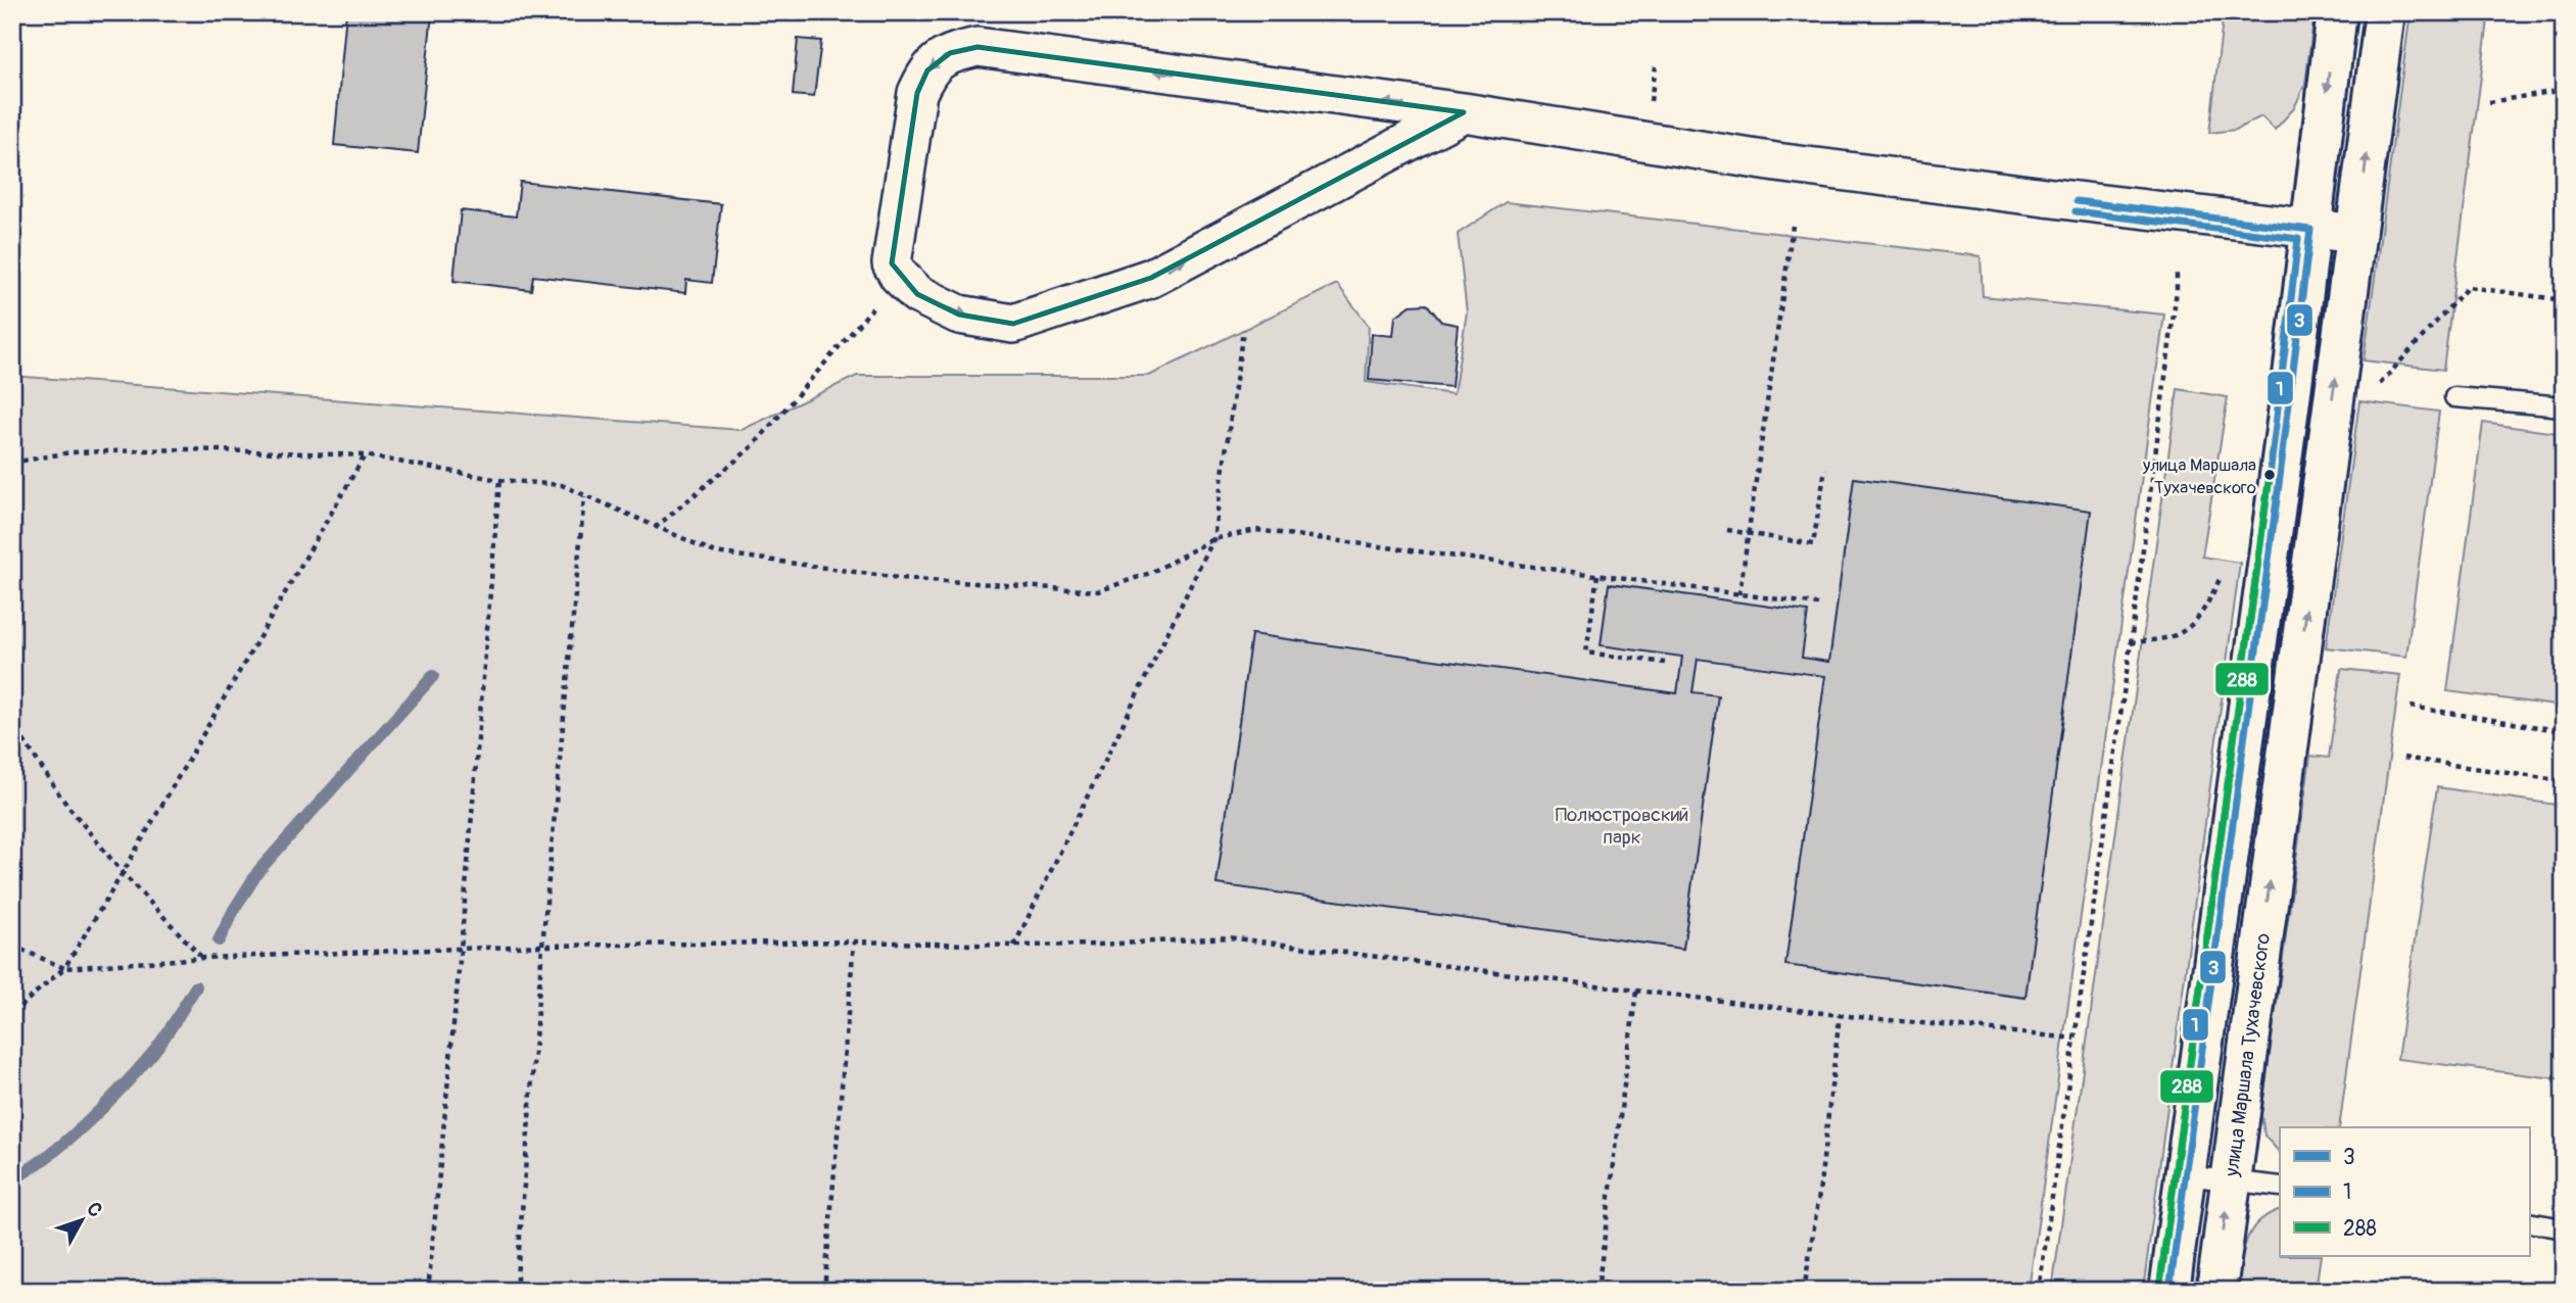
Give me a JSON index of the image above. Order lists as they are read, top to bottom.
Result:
{
  "streets": {
    "street": ["улица Маршала Тухачевского"]
  },
  "parks": ["Полюстровский парк"],
  "places": ["улица Маршала Тухачевского"],
  "lines": ["transit line 3", "transit line 1", "transit line 288"],
  "legend": ["3", "1", "288"],
  "north": "top right"
}
